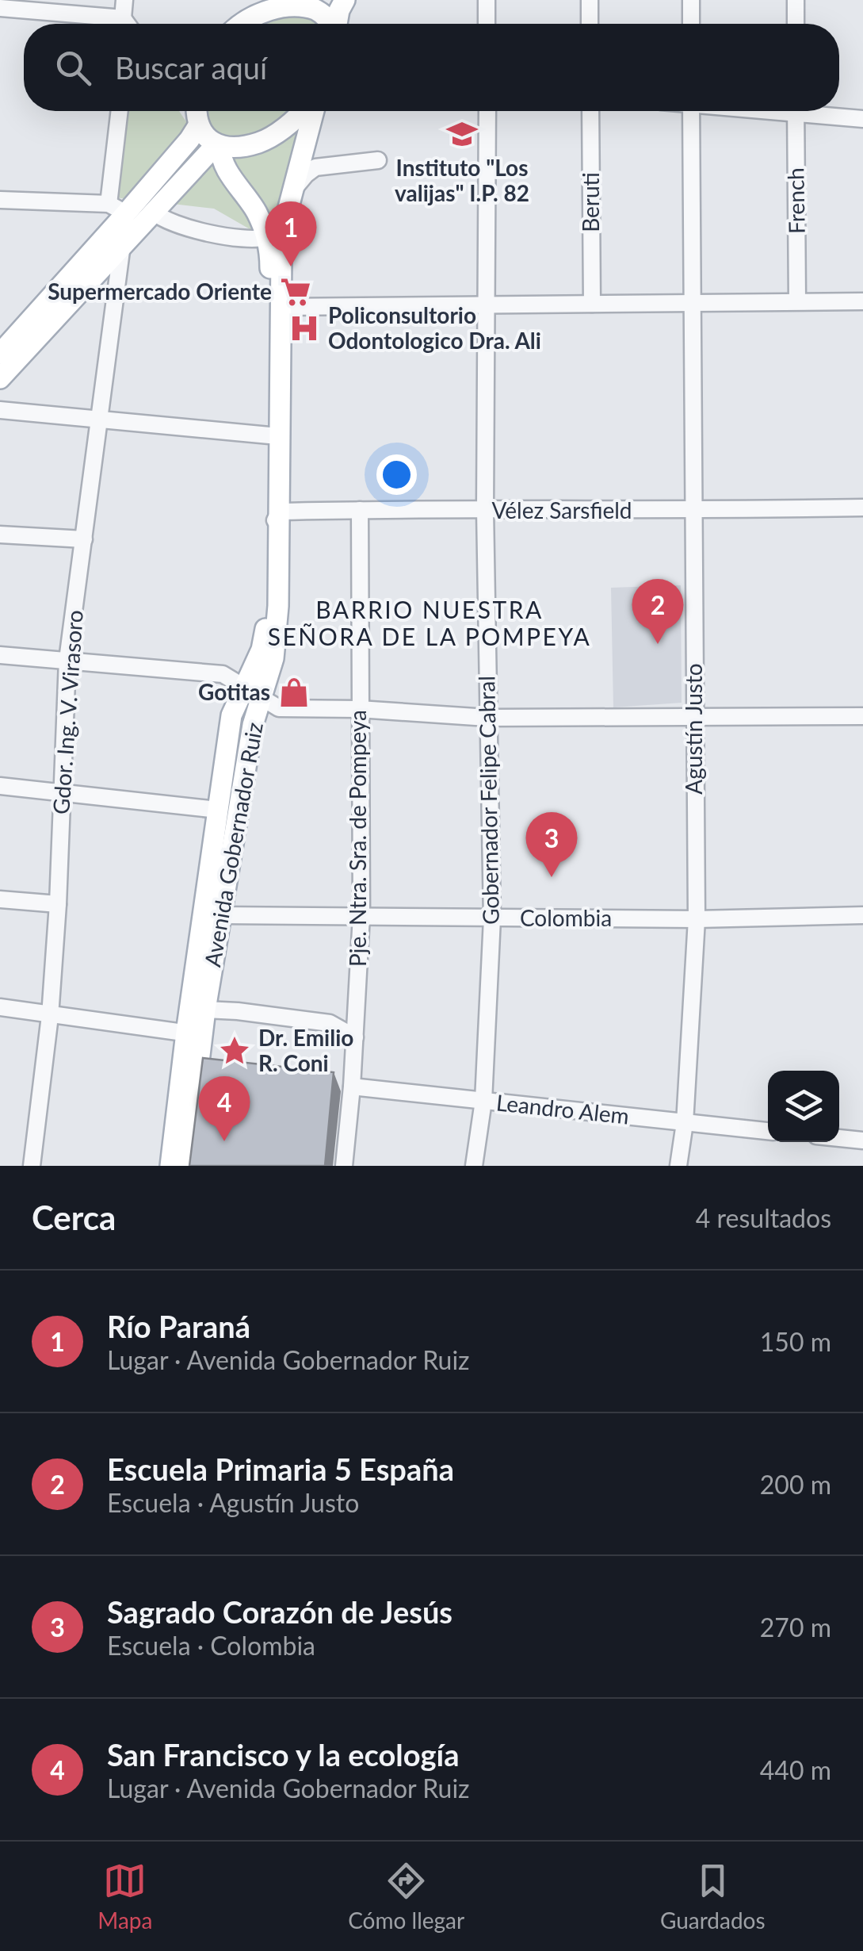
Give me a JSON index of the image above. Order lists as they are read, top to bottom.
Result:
{
  "streets": {
    "main road": ["Avenida Gobernador Ruiz"],
    "street": [
      "French",
      "Beruti",
      "Vélez Sarsfield",
      "Gdor. Ing. V. Virasoro",
      "Agustín Justo",
      "Gobernador Felipe Cabral",
      "Pje. Ntra. Sra. de Pompeya",
      "Colombia",
      "Leandro Alem"
    ]
  },
  "crossings": [
    ["Vélez Sarsfield", "Agustín Justo"],
    ["Vélez Sarsfield", "Gobernador Felipe Cabral"],
    ["Vélez Sarsfield", "Pje. Ntra. Sra. de Pompeya"],
    ["Vélez Sarsfield", "Avenida Gobernador Ruiz"],
    ["Agustín Justo", "Colombia"],
    ["Agustín Justo", "Leandro Alem"],
    ["Gobernador Felipe Cabral", "Colombia"],
    ["Gobernador Felipe Cabral", "Leandro Alem"],
    ["Pje. Ntra. Sra. de Pompeya", "Colombia"],
    ["Pje. Ntra. Sra. de Pompeya", "Leandro Alem"],
    ["Avenida Gobernador Ruiz", "Colombia"]
  ],
  "districts": ["BARRIO NUESTRA SEÑORA DE LA POMPEYA"],
  "places": {
    "school or university": ["Instituto \"Los valijas\" I.P. 82"],
    "supermarket": ["Supermercado Oriente"],
    "hospital": ["Policonsultorio Odontologico Dra. Ali"],
    "shop": ["Gotitas"],
    "place": ["Dr. Emilio R. Coni"]
  },
  "page": {
    "search": "Buscar aquí",
    "pins": [
      "1",
      "2",
      "3",
      "4"
    ],
    "heading": ["Cerca", "4 resultados"],
    "list": [
      {
        "mark": "1",
        "name": "Río Paraná",
        "note": "Lugar · Avenida Gobernador Ruiz",
        "value": "150 m"
      },
      {
        "mark": "2",
        "name": "Escuela Primaria 5 España",
        "note": "Escuela · Agustín Justo",
        "value": "200 m"
      },
      {
        "mark": "3",
        "name": "Sagrado Corazón de Jesús",
        "note": "Escuela · Colombia",
        "value": "270 m"
      },
      {
        "mark": "4",
        "name": "San Francisco y la ecología",
        "note": "Lugar · Avenida Gobernador Ruiz",
        "value": "440 m"
      }
    ],
    "nav": ["Mapa", "Cómo llegar", "Guardados"]
  }
}
